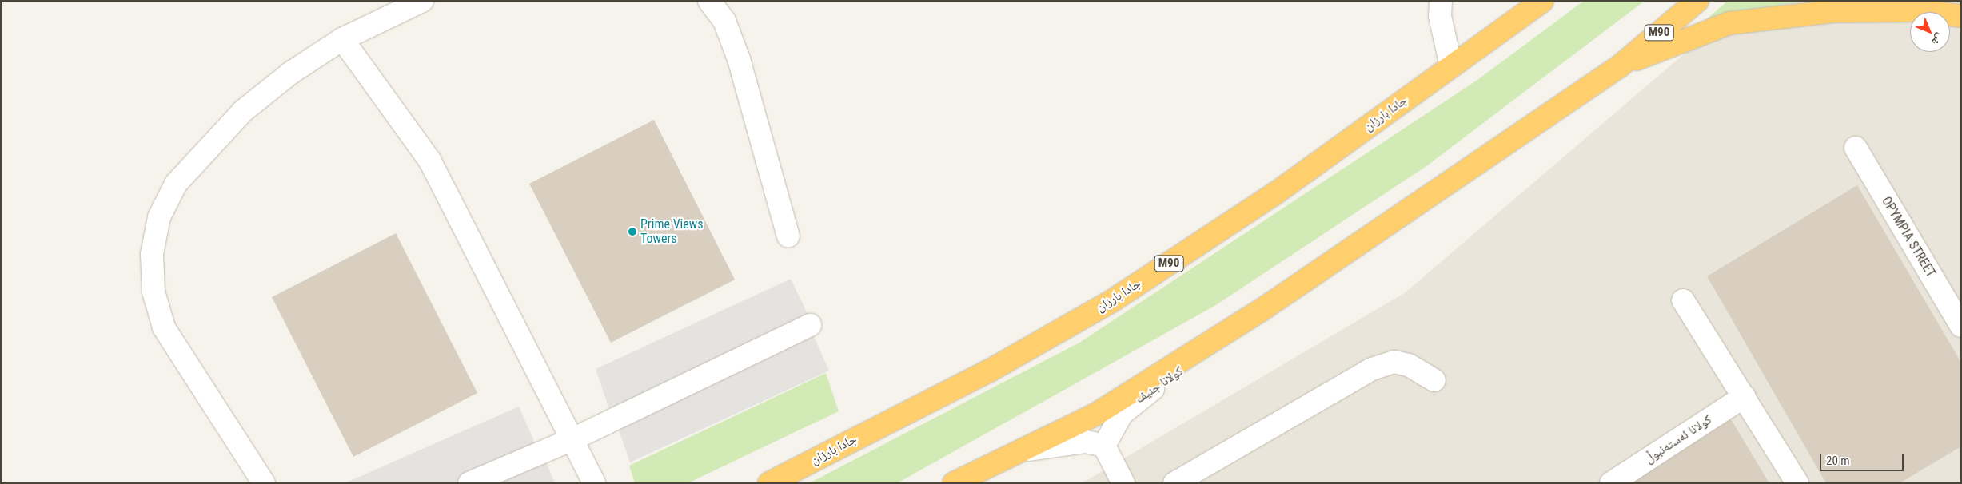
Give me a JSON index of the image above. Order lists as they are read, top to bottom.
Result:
{
  "streets": {
    "highway": ["M90", "جادا بارزان"],
    "street": ["OPYMPIA STREET", "كولانا جنيف", "كولانا ئەستەنبوڵ"]
  },
  "crossings": [
    ["M90", "كولانا جنيف"]
  ],
  "places": ["Prime Views Towers"],
  "scale_bar": "20 m",
  "north": "bottom right"
}
